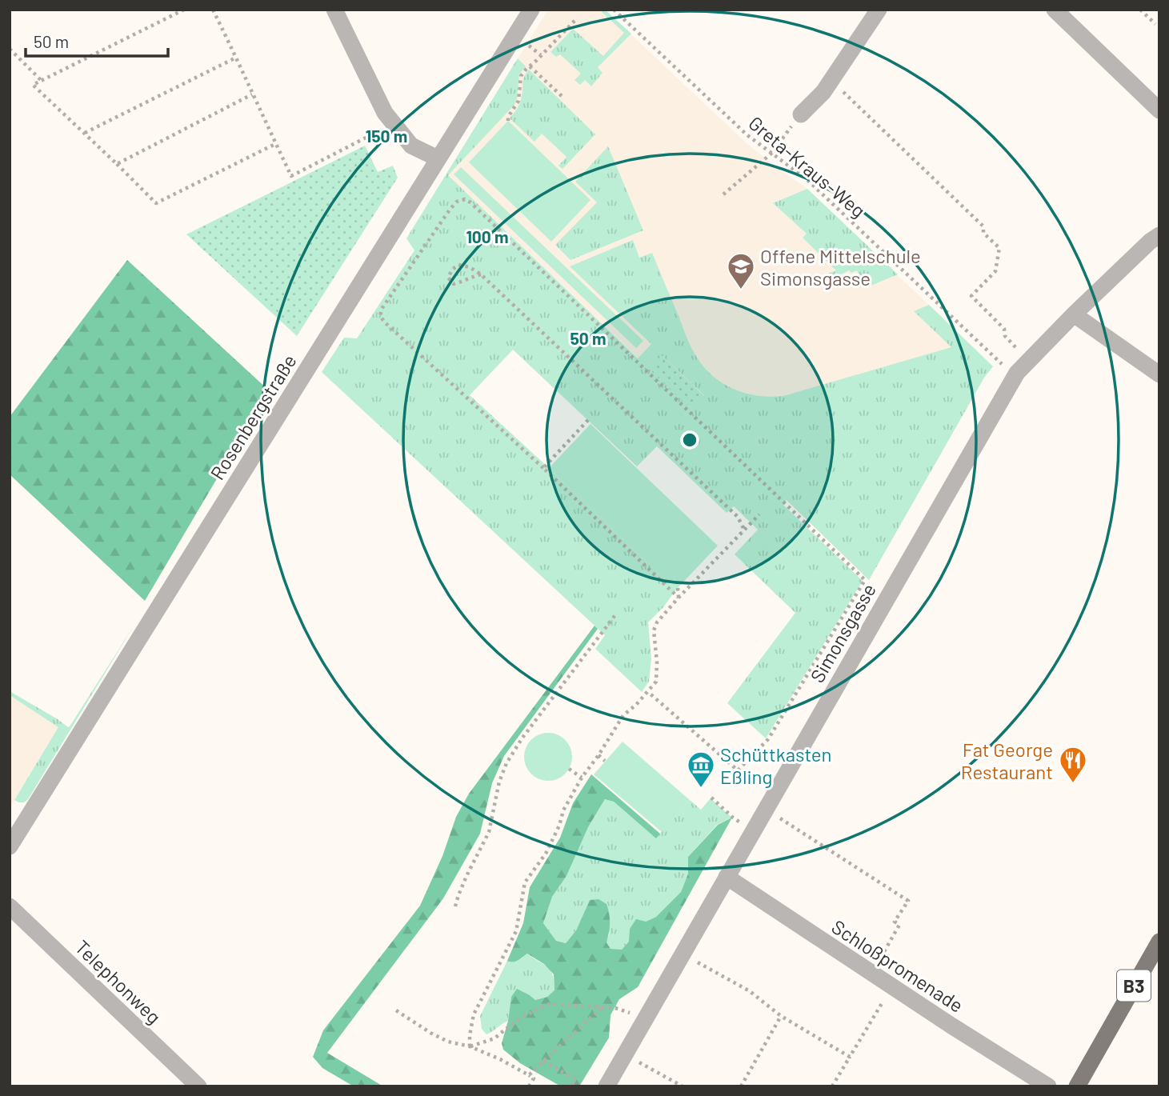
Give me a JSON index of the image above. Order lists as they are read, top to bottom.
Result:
{
  "streets": {
    "main road": ["B3"],
    "street": [
      "Rosenbergstraße",
      "Simonsgasse",
      "Schloßpromenade",
      "Telephonweg"
    ],
    "path": ["Greta-Kraus-Weg"]
  },
  "crossings": [
    ["Simonsgasse", "Schloßpromenade"]
  ],
  "places": {
    "school or university": ["Offene Mittelschule Simonsgasse"],
    "restaurant": ["Fat George Restaurant"],
    "museum": ["Schüttkasten Eßling"]
  },
  "scale_bar": "50 m",
  "rings": ["150 m", "100 m", "50 m"]
}
